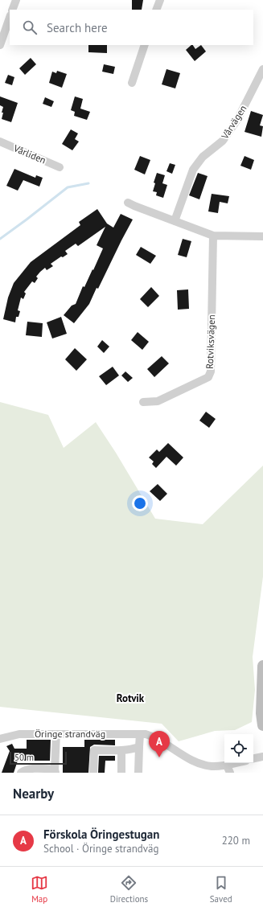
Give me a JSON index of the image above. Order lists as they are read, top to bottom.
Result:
{
  "streets": {
    "street": [
      "Vårvägen",
      "Vårliden",
      "Rotviksvägen",
      "Öringe strandväg"
    ]
  },
  "districts": ["Rotvik"],
  "scale_bar": "50 m",
  "page": {
    "search": "Search here",
    "pins": "A",
    "scale": "50 m",
    "heading": "Nearby",
    "list": [
      {
        "mark": "A",
        "name": "Förskola Öringestugan",
        "note": "School · Öringe strandväg",
        "value": "220 m"
      }
    ],
    "nav": ["Map", "Directions", "Saved"]
  }
}
